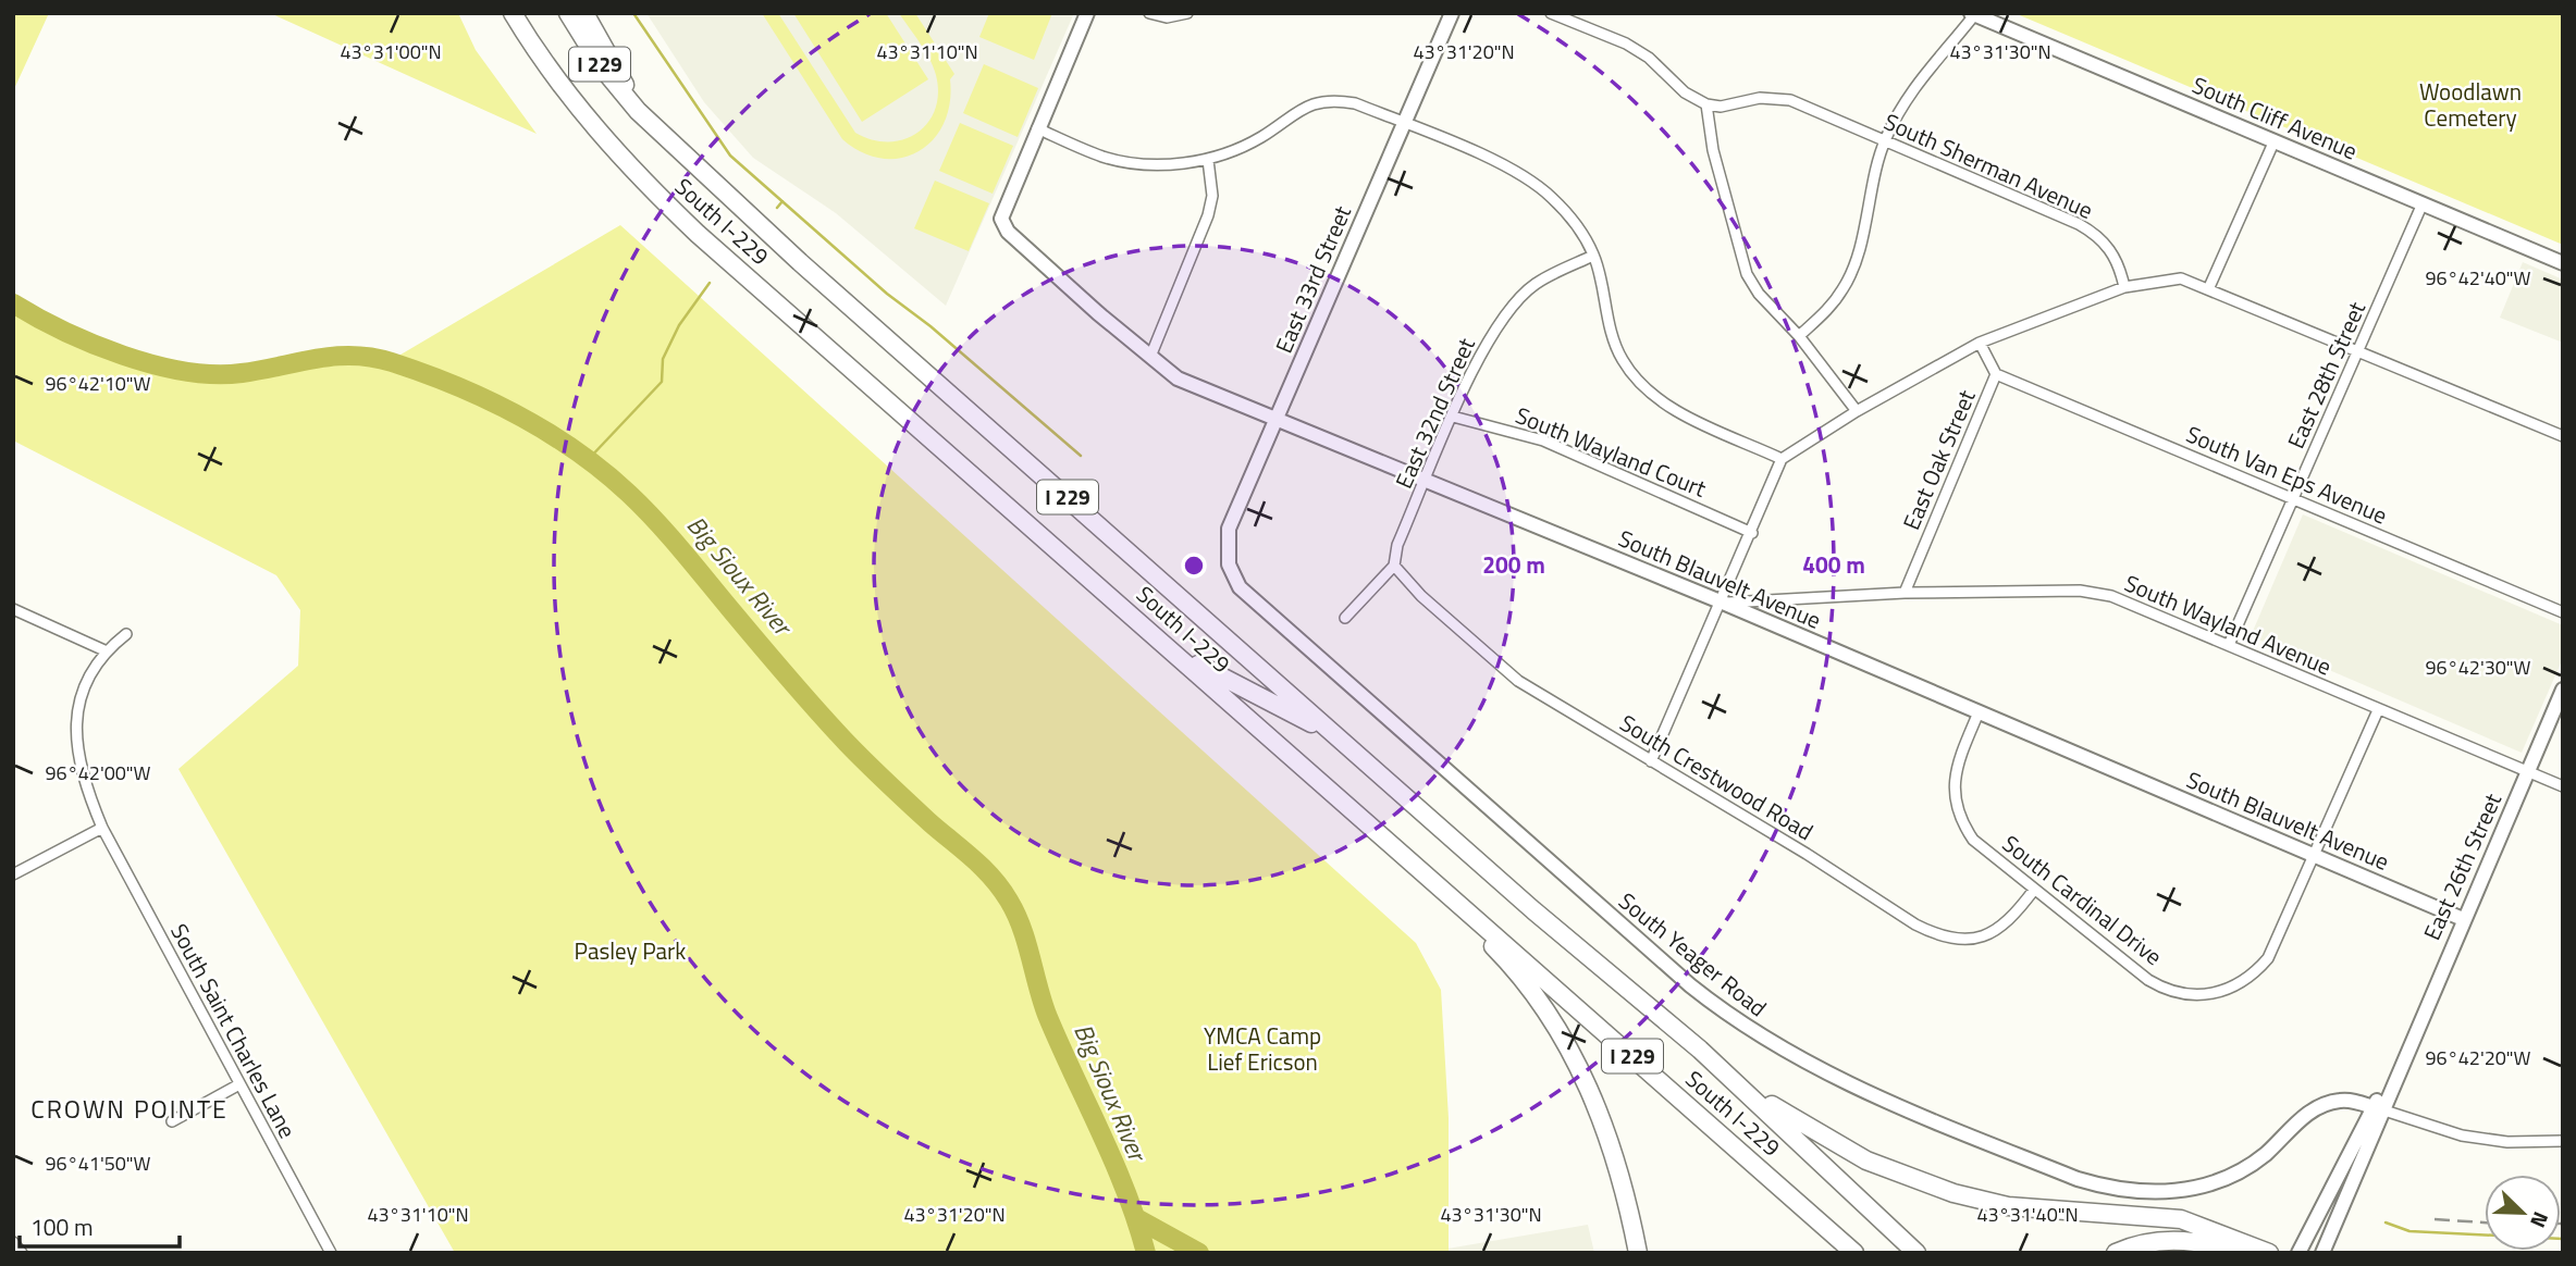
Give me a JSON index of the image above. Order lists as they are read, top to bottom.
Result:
{
  "streets": {
    "highway": ["I 229", "South I-229"],
    "street": [
      "South Cliff Avenue",
      "South Sherman Avenue",
      "East 33rd Street",
      "East 28th Street",
      "East 32nd Street",
      "South Wayland Court",
      "East Oak Street",
      "South Van Eps Avenue",
      "South Blauvelt Avenue",
      "South Wayland Avenue",
      "South Crestwood Road",
      "East 26th Street",
      "South Cardinal Drive",
      "South Yeager Road",
      "South Saint Charles Lane"
    ]
  },
  "crossings": [
    ["I 229", "South I-229"],
    ["South Cliff Avenue", "East 28th Street"],
    ["East 33rd Street", "South Blauvelt Avenue"],
    ["East 33rd Street", "South Yeager Road"],
    ["East 28th Street", "South Van Eps Avenue"],
    ["East 28th Street", "South Wayland Avenue"],
    ["East 32nd Street", "South Wayland Court"],
    ["East 32nd Street", "South Blauvelt Avenue"],
    ["East 32nd Street", "South Crestwood Road"],
    ["East Oak Street", "South Van Eps Avenue"],
    ["East Oak Street", "South Wayland Avenue"],
    ["South Blauvelt Avenue", "South Wayland Avenue"],
    ["South Blauvelt Avenue", "East 26th Street"],
    ["South Blauvelt Avenue", "South Cardinal Drive"],
    ["South Wayland Avenue", "East 26th Street"],
    ["South Wayland Avenue", "South Cardinal Drive"],
    ["South Crestwood Road", "South Cardinal Drive"],
    ["East 26th Street", "South Yeager Road"]
  ],
  "districts": ["CROWN POINTE"],
  "water": ["Big Sioux River"],
  "parks": ["Woodlawn Cemetery", "Pasley Park", "YMCA Camp Lief Ericson"],
  "scale_bar": "100 m",
  "north": "bottom right",
  "coordinates": [
    "43°31'00\"N",
    "43°31'10\"N",
    "43°31'20\"N",
    "43°31'30\"N",
    "96°42'40\"W",
    "96°42'10\"W",
    "96°42'30\"W",
    "96°42'00\"W",
    "96°42'20\"W",
    "96°41'50\"W",
    "43°31'40\"N"
  ],
  "rings": ["200 m", "400 m"]
}
